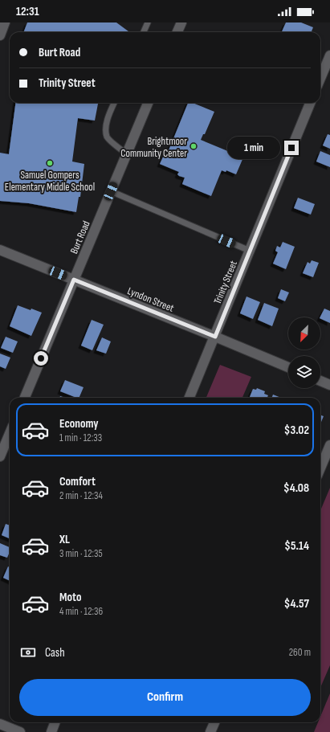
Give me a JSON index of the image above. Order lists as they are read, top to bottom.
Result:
{
  "streets": {
    "street": ["Burt Road", "Trinity Street", "Lyndon Street"]
  },
  "crossings": [
    ["Burt Road", "Lyndon Street"],
    ["Trinity Street", "Lyndon Street"]
  ],
  "places": ["Brightmoor Community Center", "Samuel Gompers Elementary Middle School"],
  "north": "bottom left",
  "page": {
    "status": "12:31",
    "banner": ["Burt Road", "Trinity Street"],
    "bubble": "1 min",
    "list": [
      {
        "name": "Economy",
        "note": "1 min · 12:33",
        "value": "$3.02"
      },
      {
        "name": "Comfort",
        "note": "2 min · 12:34",
        "value": "$4.08"
      },
      {
        "name": "XL",
        "note": "3 min · 12:35",
        "value": "$5.14"
      },
      {
        "name": "Moto",
        "note": "4 min · 12:36",
        "value": "$4.57"
      }
    ],
    "pay": ["Cash", "260 m"],
    "buttons": "Confirm"
  }
}
